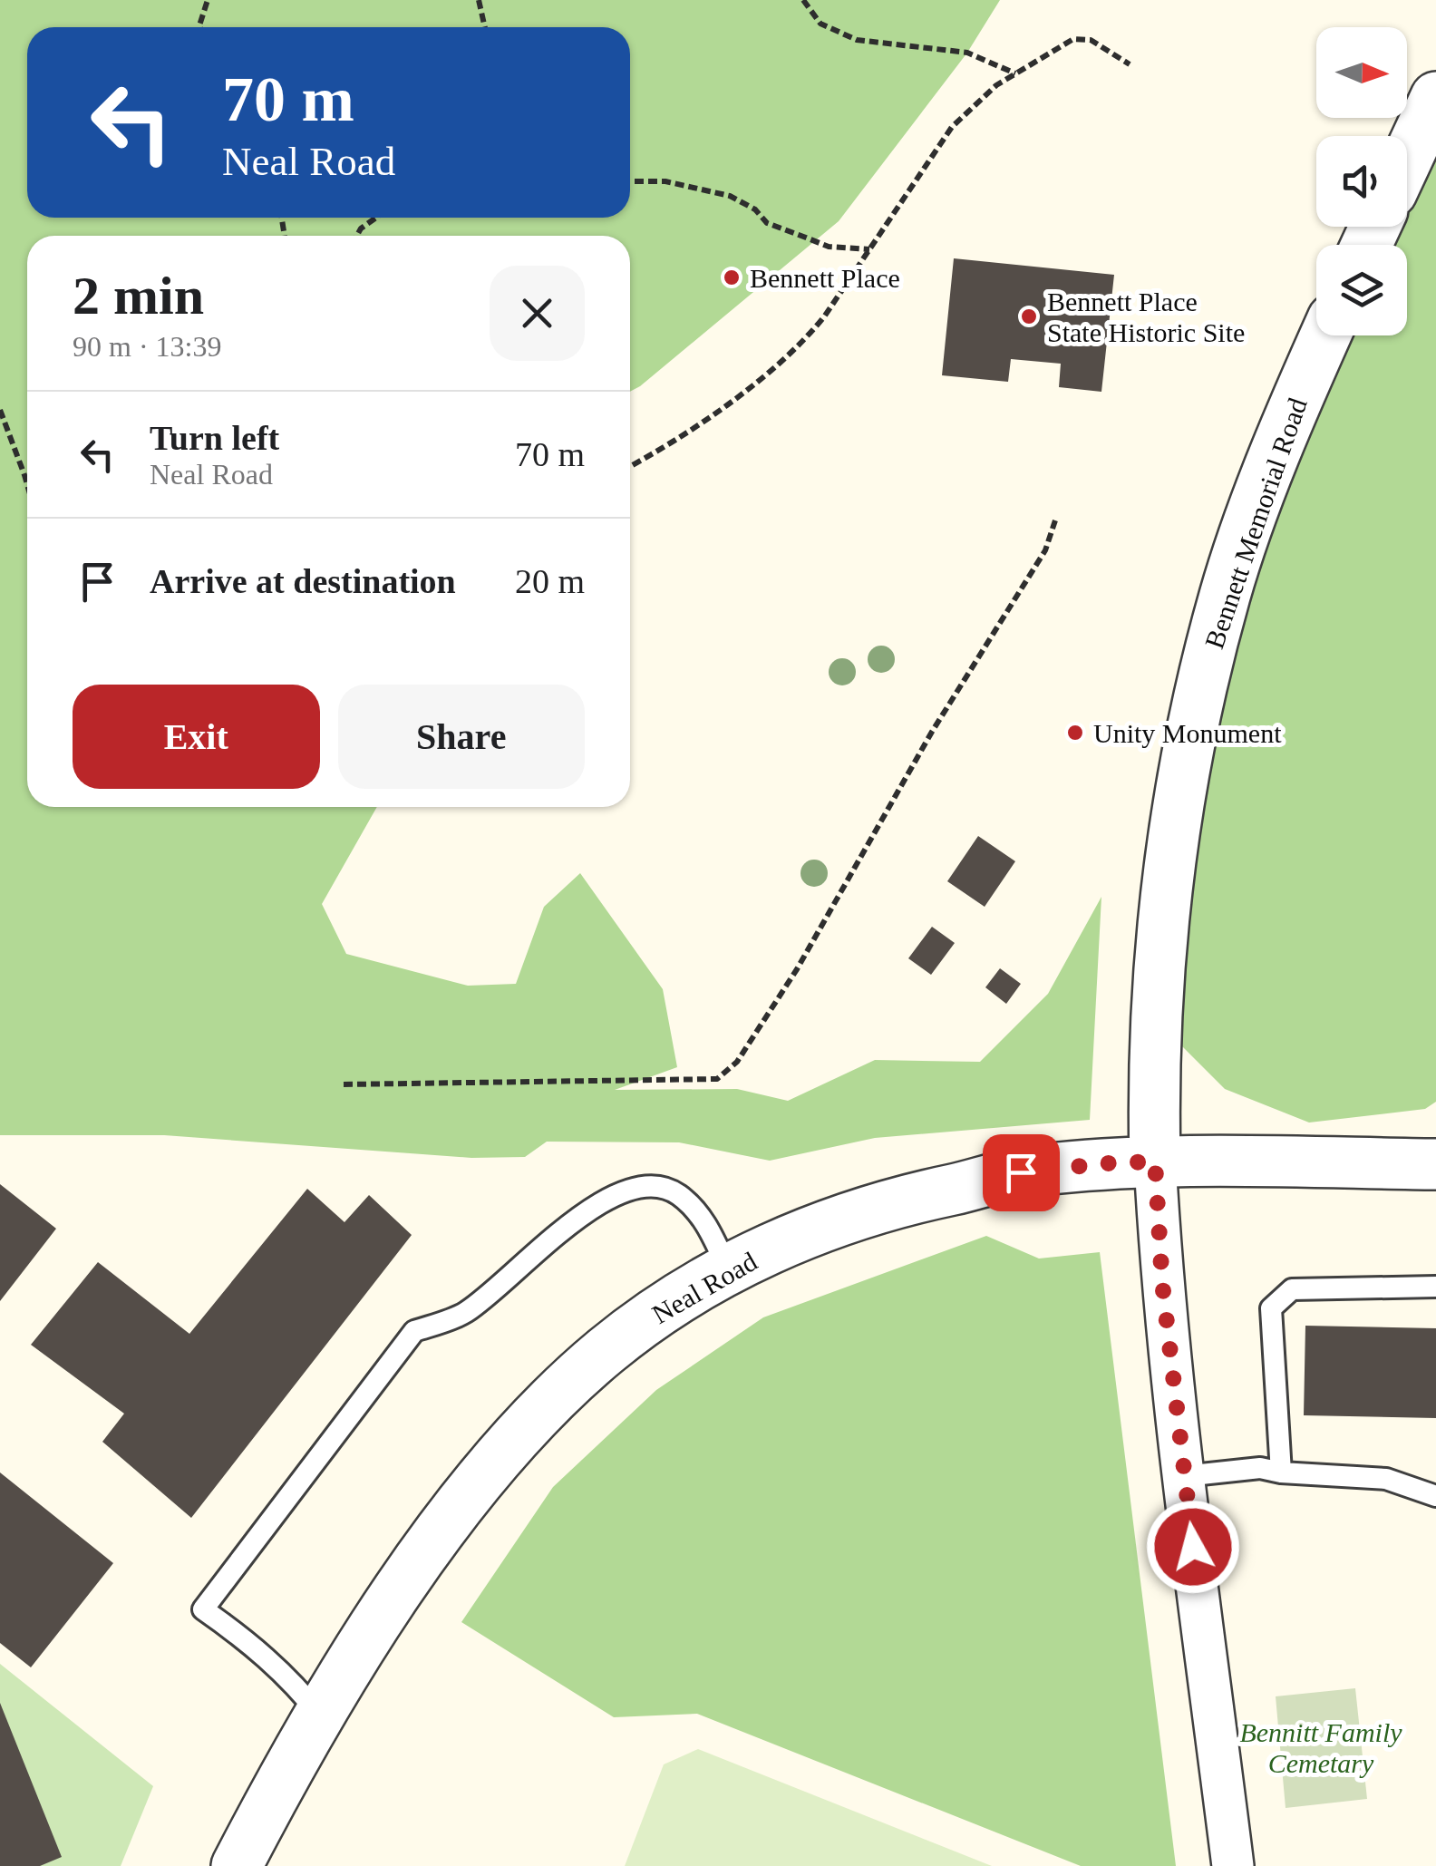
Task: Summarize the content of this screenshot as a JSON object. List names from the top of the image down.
{
  "streets": {
    "street": ["Bennett Memorial Road", "Neal Road"]
  },
  "crossings": [
    ["Bennett Memorial Road", "Neal Road"]
  ],
  "parks": ["Bennitt Family Cemetary"],
  "places": ["Bennett Place", "Bennett Place State Historic Site", "Unity Monument"],
  "north": "right",
  "page": {
    "turn": ["70 m", "Neal Road"],
    "heading": ["2 min", "90 m · 13:39"],
    "list": [
      {
        "name": "Turn left",
        "note": "Neal Road",
        "value": "70 m"
      },
      {
        "name": "Arrive at destination",
        "value": "20 m"
      }
    ],
    "buttons": ["Exit", "Share"]
  }
}
